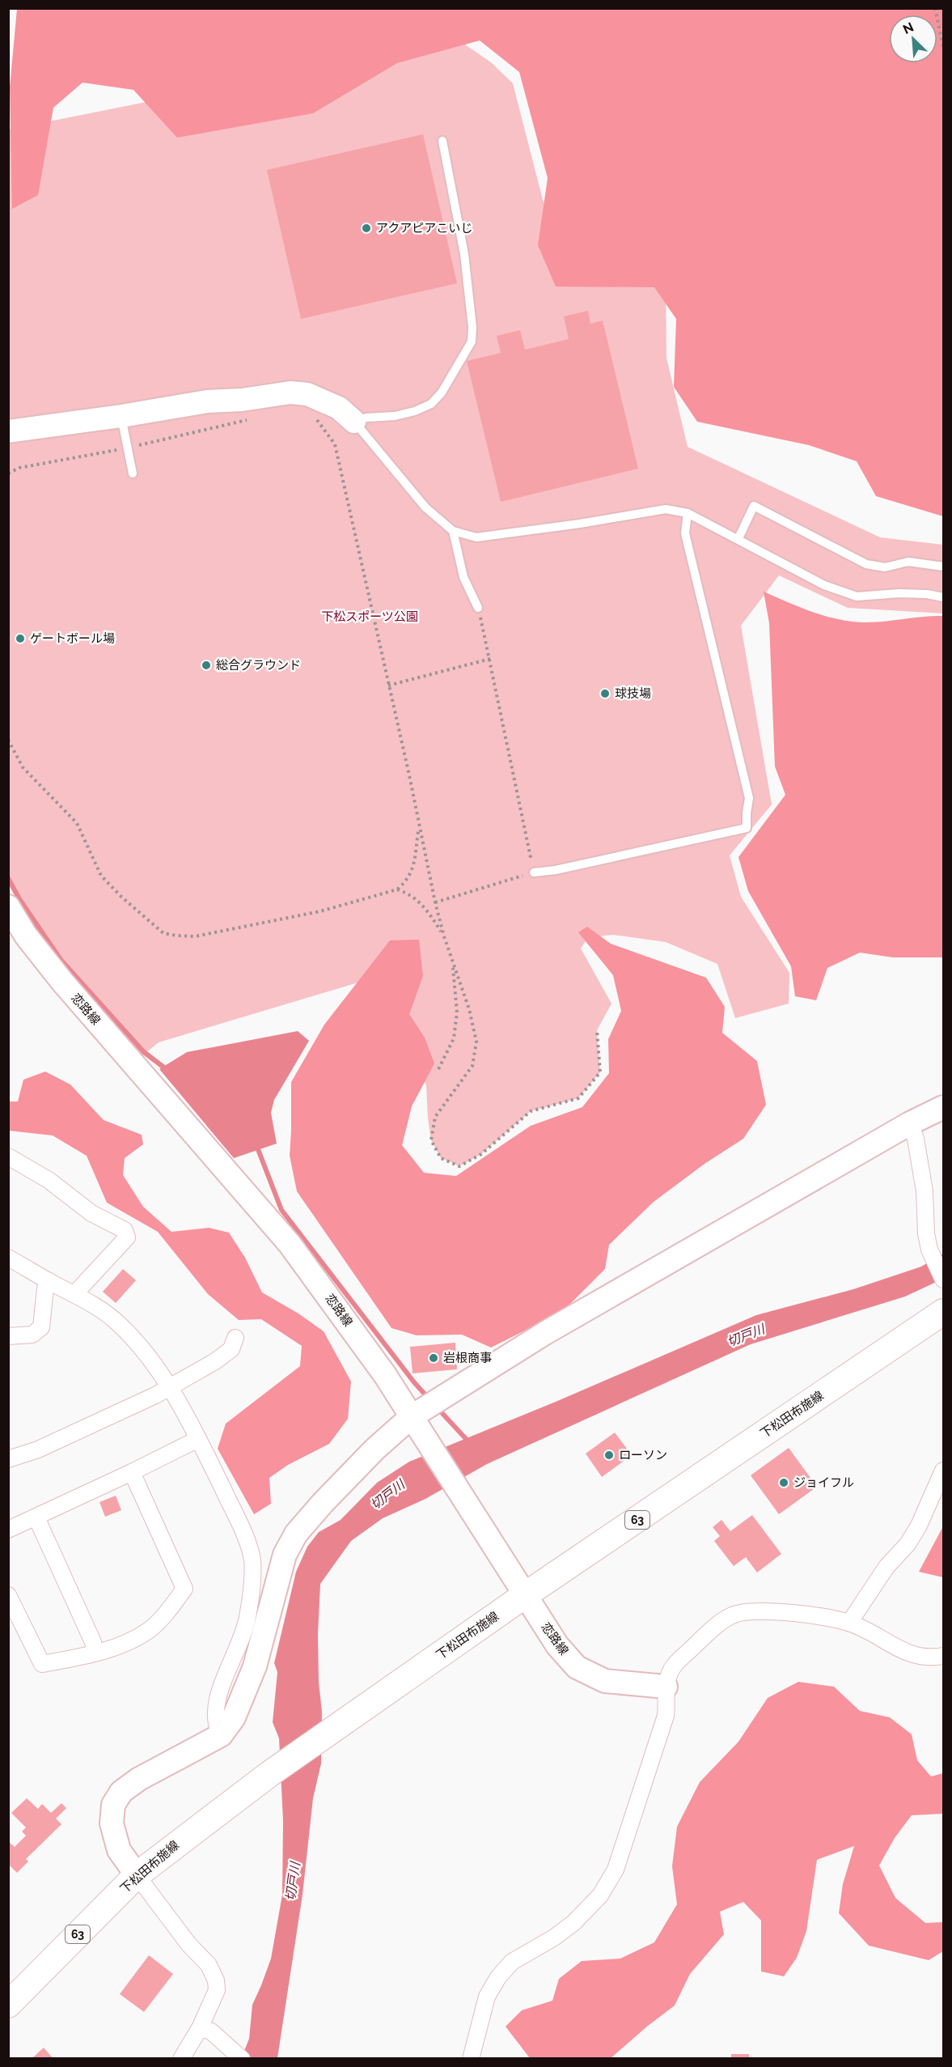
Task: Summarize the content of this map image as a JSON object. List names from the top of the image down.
{
  "streets": {
    "main road": ["下松田布施線", "63"],
    "street": ["恋路線"]
  },
  "crossings": [
    ["恋路線", "下松田布施線"]
  ],
  "water": ["切戸川"],
  "parks": ["下松スポーツ公園"],
  "places": [
    "アクアピアこいじ",
    "ゲートボール場",
    "総合グラウンド",
    "球技場",
    "岩根商事",
    "ローソン",
    "ジョイフル"
  ],
  "north": "top left"
}
